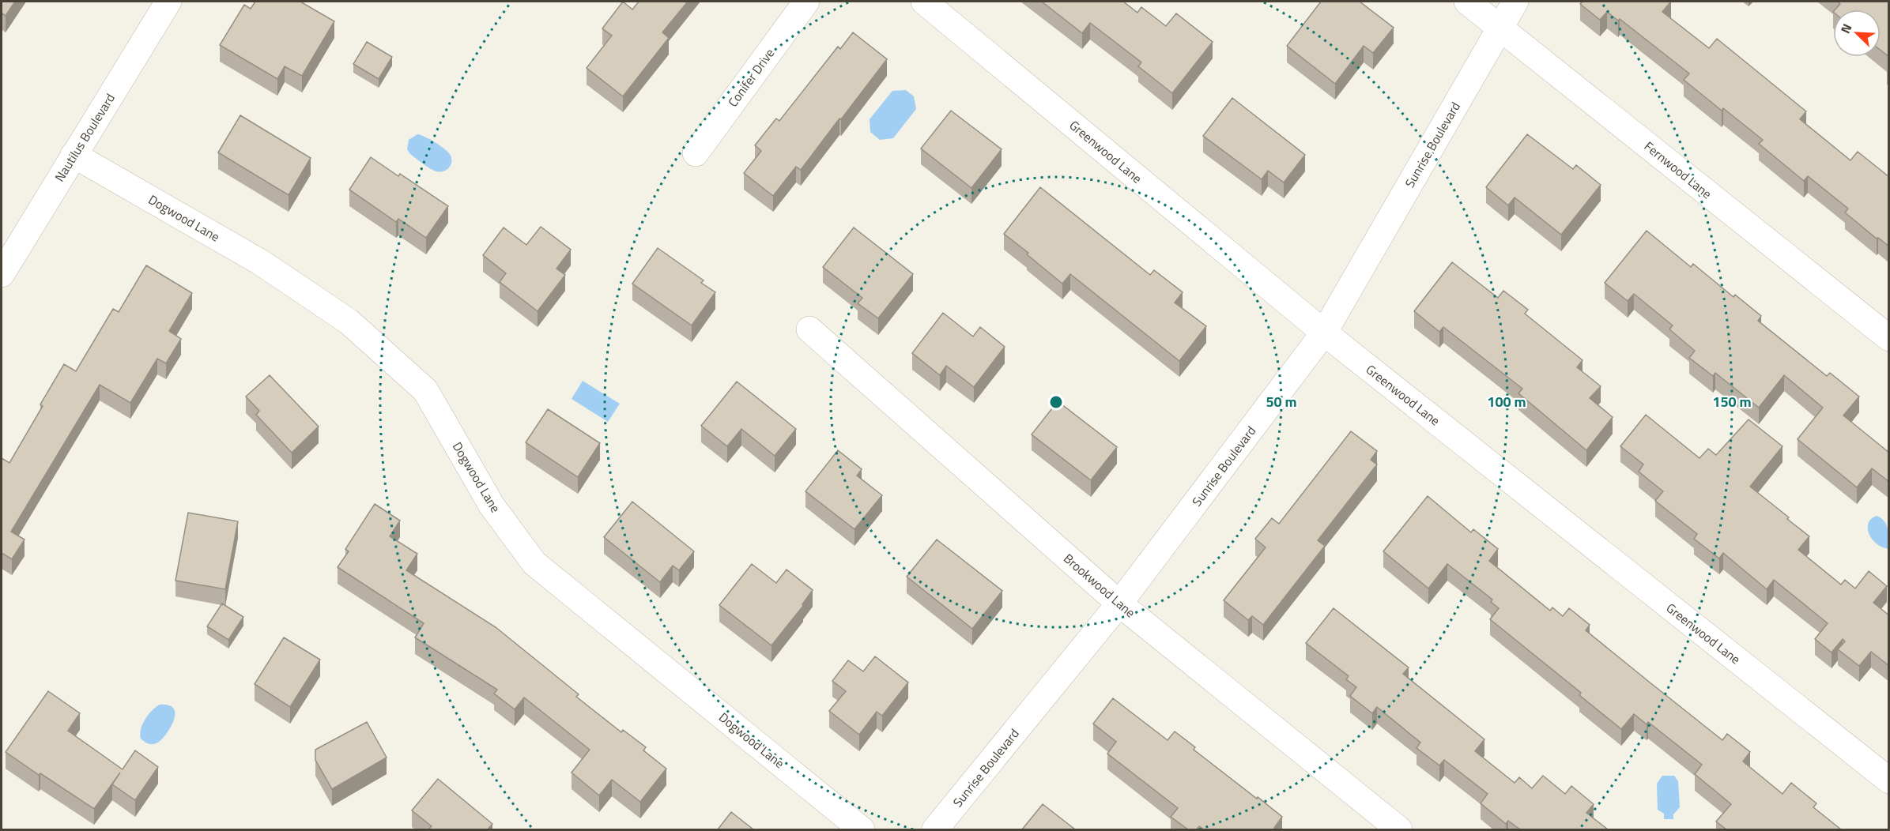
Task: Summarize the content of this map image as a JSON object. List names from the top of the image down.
{
  "streets": {
    "street": [
      "Conifer Drive",
      "Nautilus Boulevard",
      "Sunrise Boulevard",
      "Greenwood Lane",
      "Fernwood Lane",
      "Dogwood Lane",
      "Brookwood Lane"
    ]
  },
  "crossings": [
    ["Nautilus Boulevard", "Dogwood Lane"],
    ["Sunrise Boulevard", "Greenwood Lane"],
    ["Sunrise Boulevard", "Fernwood Lane"],
    ["Sunrise Boulevard", "Brookwood Lane"]
  ],
  "north": "top left",
  "rings": ["50 m", "100 m", "150 m"]
}
